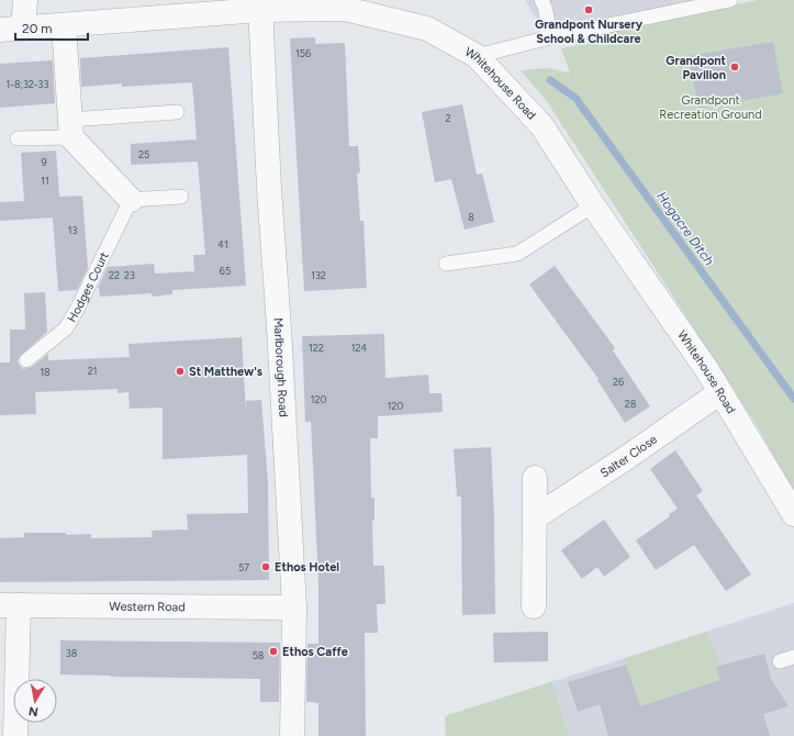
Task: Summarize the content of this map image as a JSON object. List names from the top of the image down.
{
  "streets": {
    "street": [
      "Whitehouse Road",
      "Marlborough Road",
      "Salter Close",
      "Western Road"
    ],
    "lane": ["Hodges Court"]
  },
  "crossings": [
    ["Whitehouse Road", "Marlborough Road"],
    ["Whitehouse Road", "Salter Close"],
    ["Marlborough Road", "Western Road"]
  ],
  "water": ["Hogacre Ditch"],
  "parks": ["Grandpont Recreation Ground"],
  "places": [
    "Grandpont Nursery School & Childcare",
    "Grandpont Pavilion",
    "St Matthew's",
    "Ethos Hotel",
    "Ethos Caffe"
  ],
  "house_numbers": [
    "156",
    "1-8;32-33",
    "2",
    "25",
    "9",
    "11",
    "8",
    "13",
    "41",
    "65",
    "22",
    "23",
    "132",
    "122",
    "124",
    "21",
    "18",
    "26",
    "120",
    "28",
    "120",
    "57",
    "38",
    "58"
  ],
  "scale_bar": "20 m",
  "north": "bottom"
}
